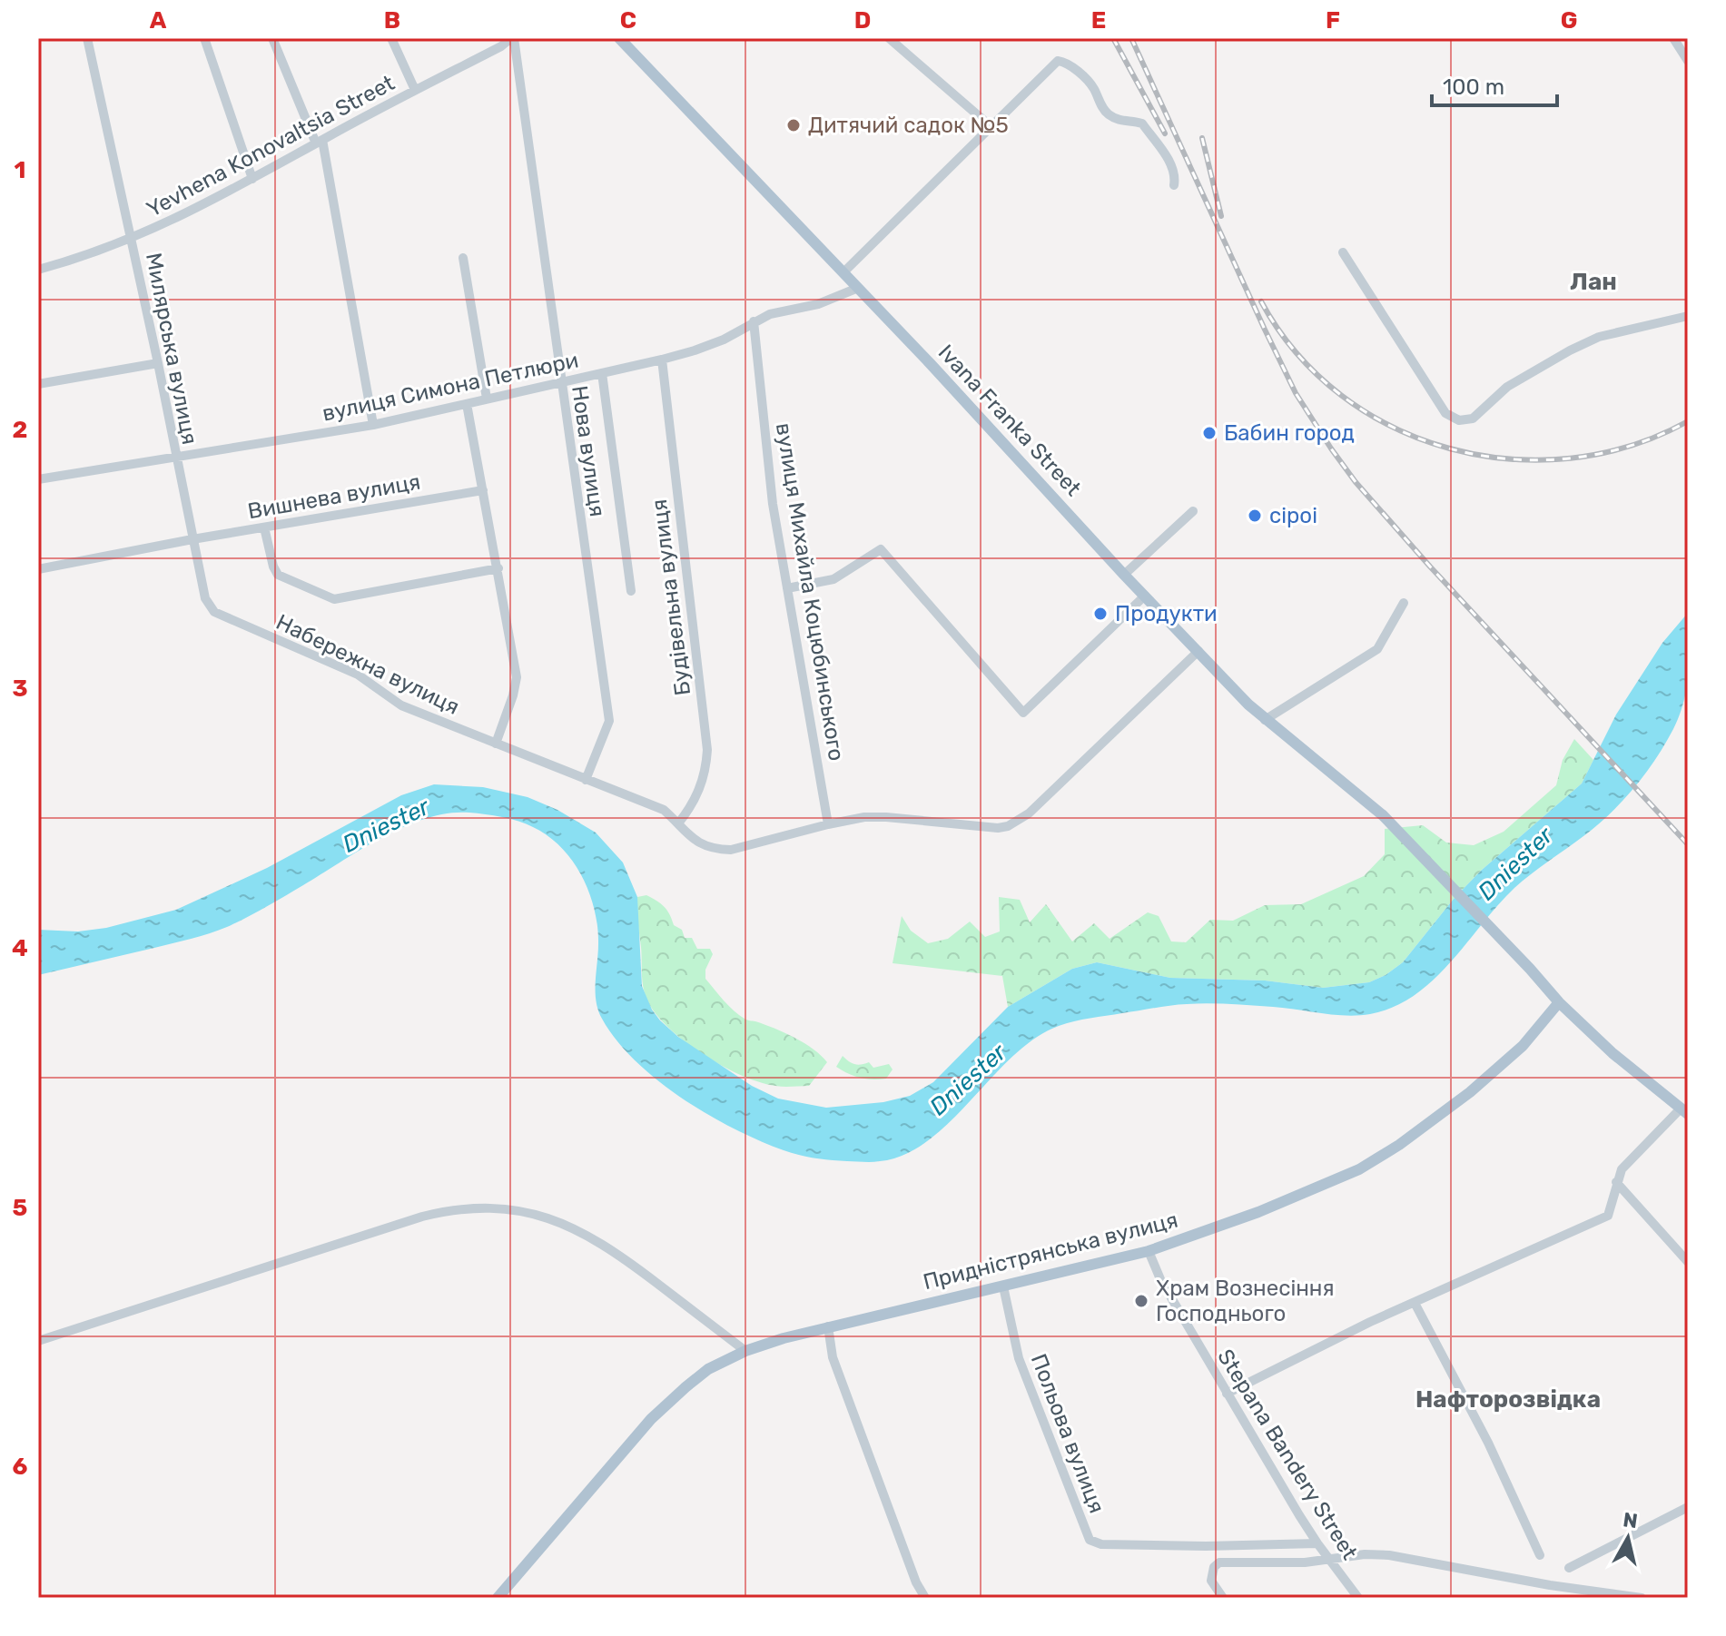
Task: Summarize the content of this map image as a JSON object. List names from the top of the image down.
{
  "streets": {
    "main road": ["Ivana Franka Street", "Придністрянська вулиця"],
    "street": [
      "Yevhena Konovaltsia Street",
      "Милярська вулиця",
      "вулиця Симона Петлюри",
      "Нова вулиця",
      "Вишнева вулиця",
      "вулиця Михайла Коцюбинського",
      "Будівельна вулиця",
      "Набережна вулиця",
      "Польова вулиця",
      "Stepana Bandery Street"
    ]
  },
  "crossings": [
    ["Yevhena Konovaltsia Street", "Милярська вулиця"],
    ["Yevhena Konovaltsia Street", "Нова вулиця"],
    ["Милярська вулиця", "вулиця Симона Петлюри"],
    ["Милярська вулиця", "Вишнева вулиця"],
    ["Милярська вулиця", "Набережна вулиця"],
    ["вулиця Симона Петлюри", "Ivana Franka Street"],
    ["вулиця Симона Петлюри", "Нова вулиця"],
    ["вулиця Симона Петлюри", "вулиця Михайла Коцюбинського"],
    ["вулиця Симона Петлюри", "Будівельна вулиця"],
    ["Ivana Franka Street", "Придністрянська вулиця"],
    ["Нова вулиця", "Набережна вулиця"],
    ["Вишнева вулиця", "Набережна вулиця"],
    ["вулиця Михайла Коцюбинського", "Набережна вулиця"],
    ["Будівельна вулиця", "Набережна вулиця"],
    ["Придністрянська вулиця", "Польова вулиця"],
    ["Придністрянська вулиця", "Stepana Bandery Street"],
    ["Польова вулиця", "Stepana Bandery Street"]
  ],
  "districts": ["Лан", "Нафторозвідка"],
  "water": ["Dniester"],
  "places": [
    "Дитячий садок №5",
    "Бабин город",
    "сіроі",
    "Продукти",
    "Храм Вознесіння Господнього"
  ],
  "scale_bar": "100 m",
  "north": "top",
  "grid": {
    "columns": [
      "A",
      "B",
      "C",
      "D",
      "E",
      "F",
      "G"
    ],
    "rows": [
      "1",
      "2",
      "3",
      "4",
      "5",
      "6"
    ]
  }
}
